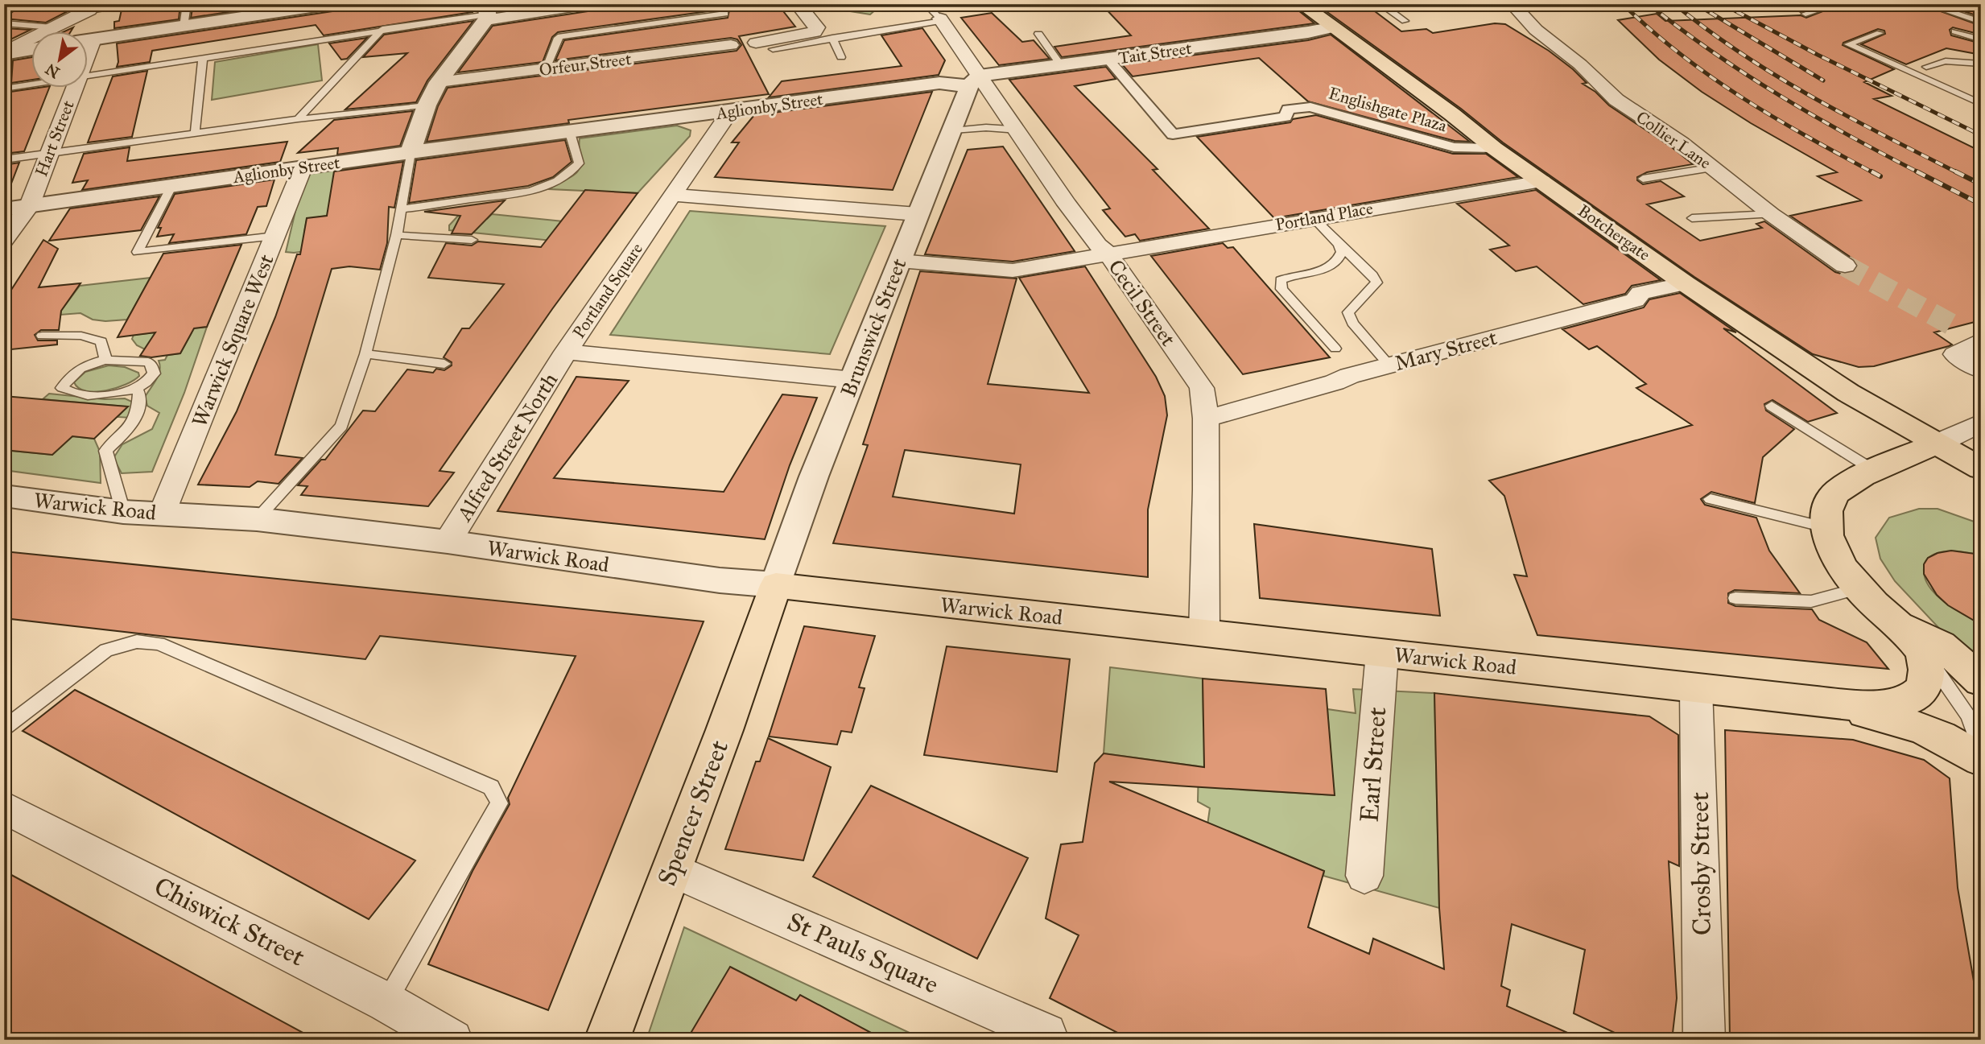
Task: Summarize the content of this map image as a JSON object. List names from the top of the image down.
{
  "streets": {
    "main road": ["Botchergate", "Warwick Road", "Spencer Street"],
    "street": [
      "Tait Street",
      "Orfeur Street",
      "Aglionby Street",
      "Englishgate Plaza",
      "Hart Street",
      "Collier Lane",
      "Portland Place",
      "Portland Square",
      "Cecil Street",
      "Brunswick Street",
      "Warwick Square West",
      "Mary Street",
      "Alfred Street North",
      "Earl Street",
      "Crosby Street",
      "Chiswick Street",
      "St Pauls Square"
    ]
  },
  "crossings": [
    ["Tait Street", "Aglionby Street"],
    ["Tait Street", "Englishgate Plaza"],
    ["Tait Street", "Botchergate"],
    ["Tait Street", "Cecil Street"],
    ["Tait Street", "Brunswick Street"],
    ["Aglionby Street", "Hart Street"],
    ["Aglionby Street", "Portland Square"],
    ["Aglionby Street", "Cecil Street"],
    ["Aglionby Street", "Brunswick Street"],
    ["Aglionby Street", "Warwick Square West"],
    ["Englishgate Plaza", "Botchergate"],
    ["Portland Place", "Botchergate"],
    ["Portland Place", "Cecil Street"],
    ["Portland Place", "Brunswick Street"],
    ["Botchergate", "Mary Street"],
    ["Portland Square", "Brunswick Street"],
    ["Portland Square", "Alfred Street North"],
    ["Cecil Street", "Brunswick Street"],
    ["Cecil Street", "Mary Street"],
    ["Cecil Street", "Warwick Road"],
    ["Brunswick Street", "Warwick Road"],
    ["Brunswick Street", "Spencer Street"],
    ["Warwick Square West", "Warwick Road"],
    ["Alfred Street North", "Warwick Road"],
    ["Warwick Road", "Earl Street"],
    ["Warwick Road", "Spencer Street"],
    ["Warwick Road", "Crosby Street"],
    ["Spencer Street", "St Pauls Square"]
  ],
  "north": "bottom left"
}
